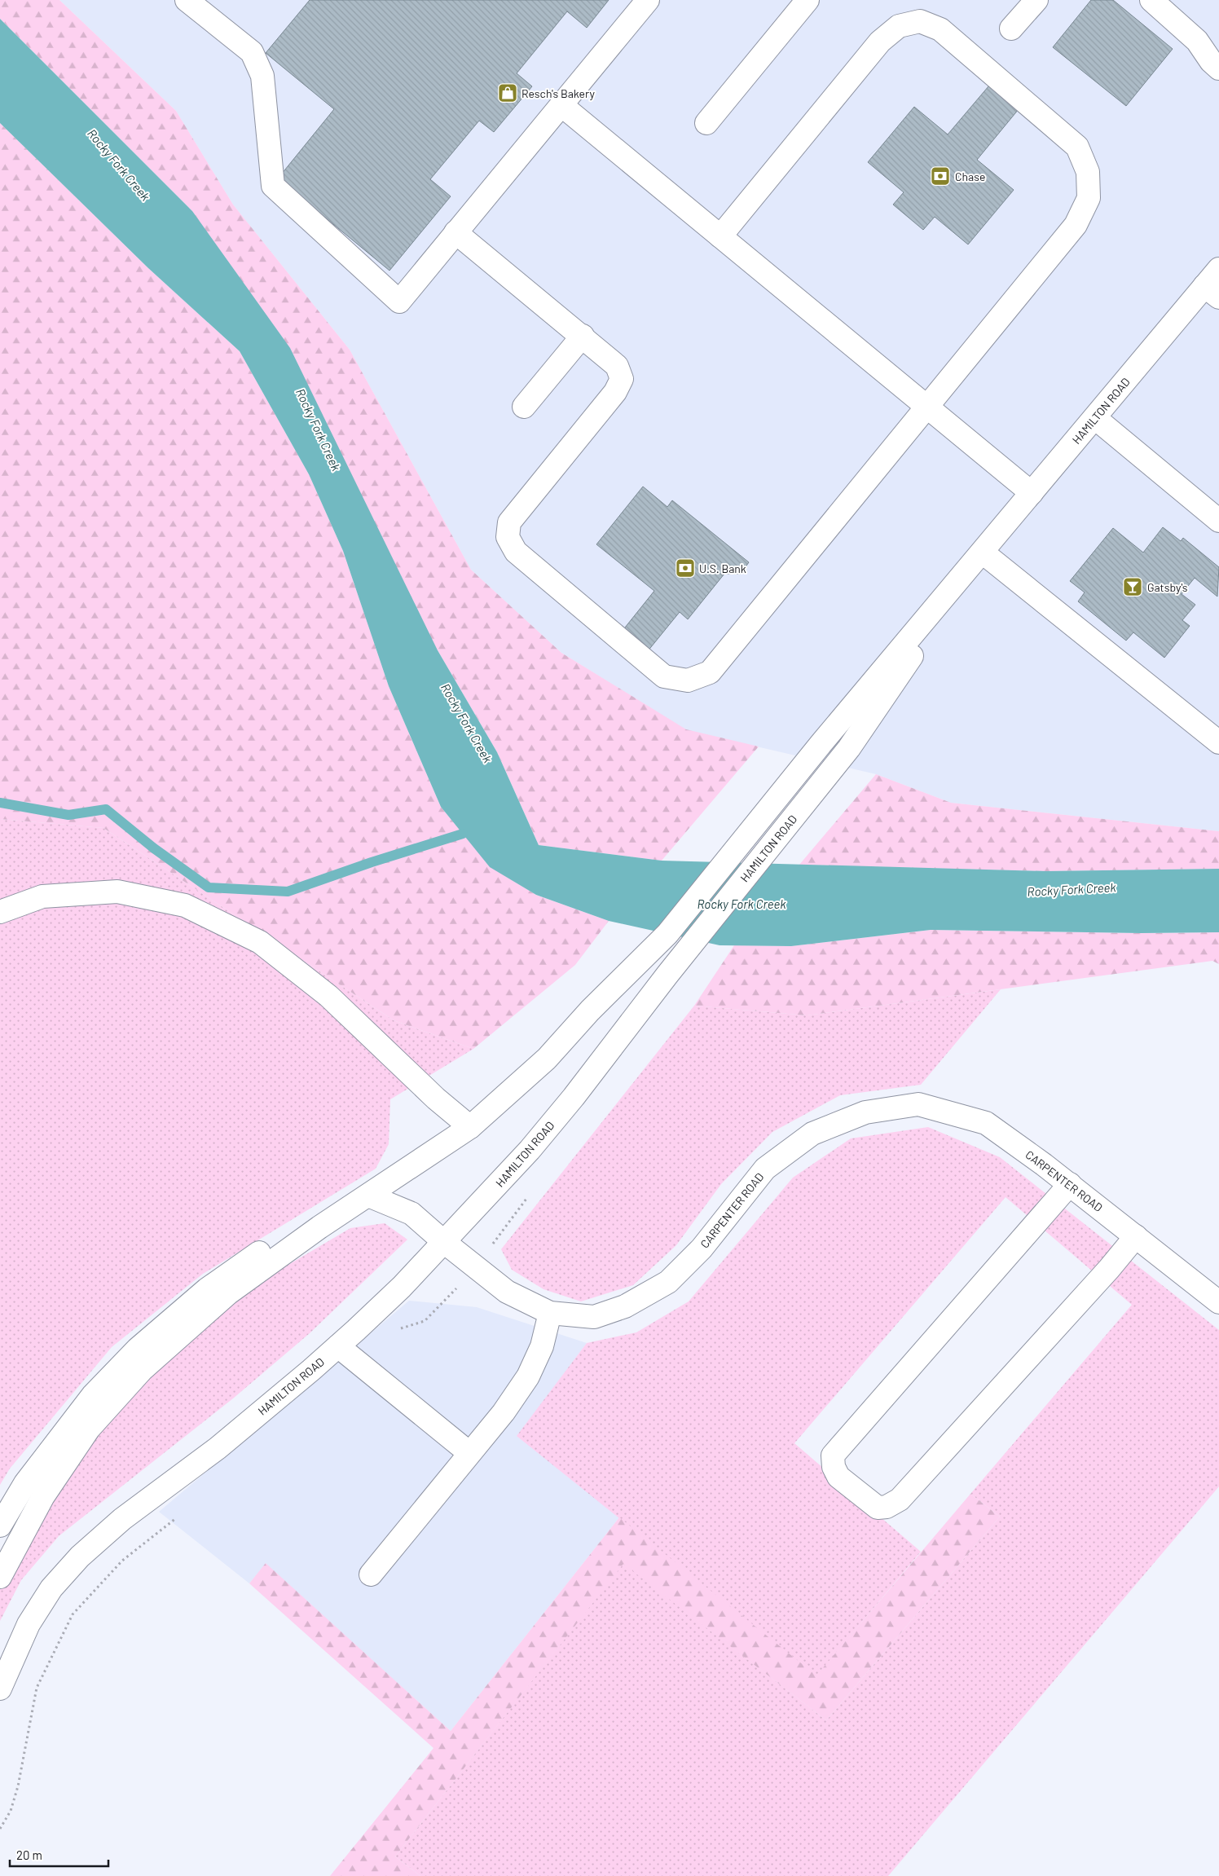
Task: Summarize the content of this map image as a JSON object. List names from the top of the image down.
{
  "streets": {
    "main road": ["HAMILTON ROAD", "CARPENTER ROAD"]
  },
  "crossings": [
    ["HAMILTON ROAD", "CARPENTER ROAD"]
  ],
  "water": ["Rocky Fork Creek"],
  "places": {
    "shop": ["Resch's Bakery"],
    "bank": ["Chase", "U.S. Bank"],
    "bar": ["Gatsby's"]
  },
  "scale_bar": "20 m"
}
